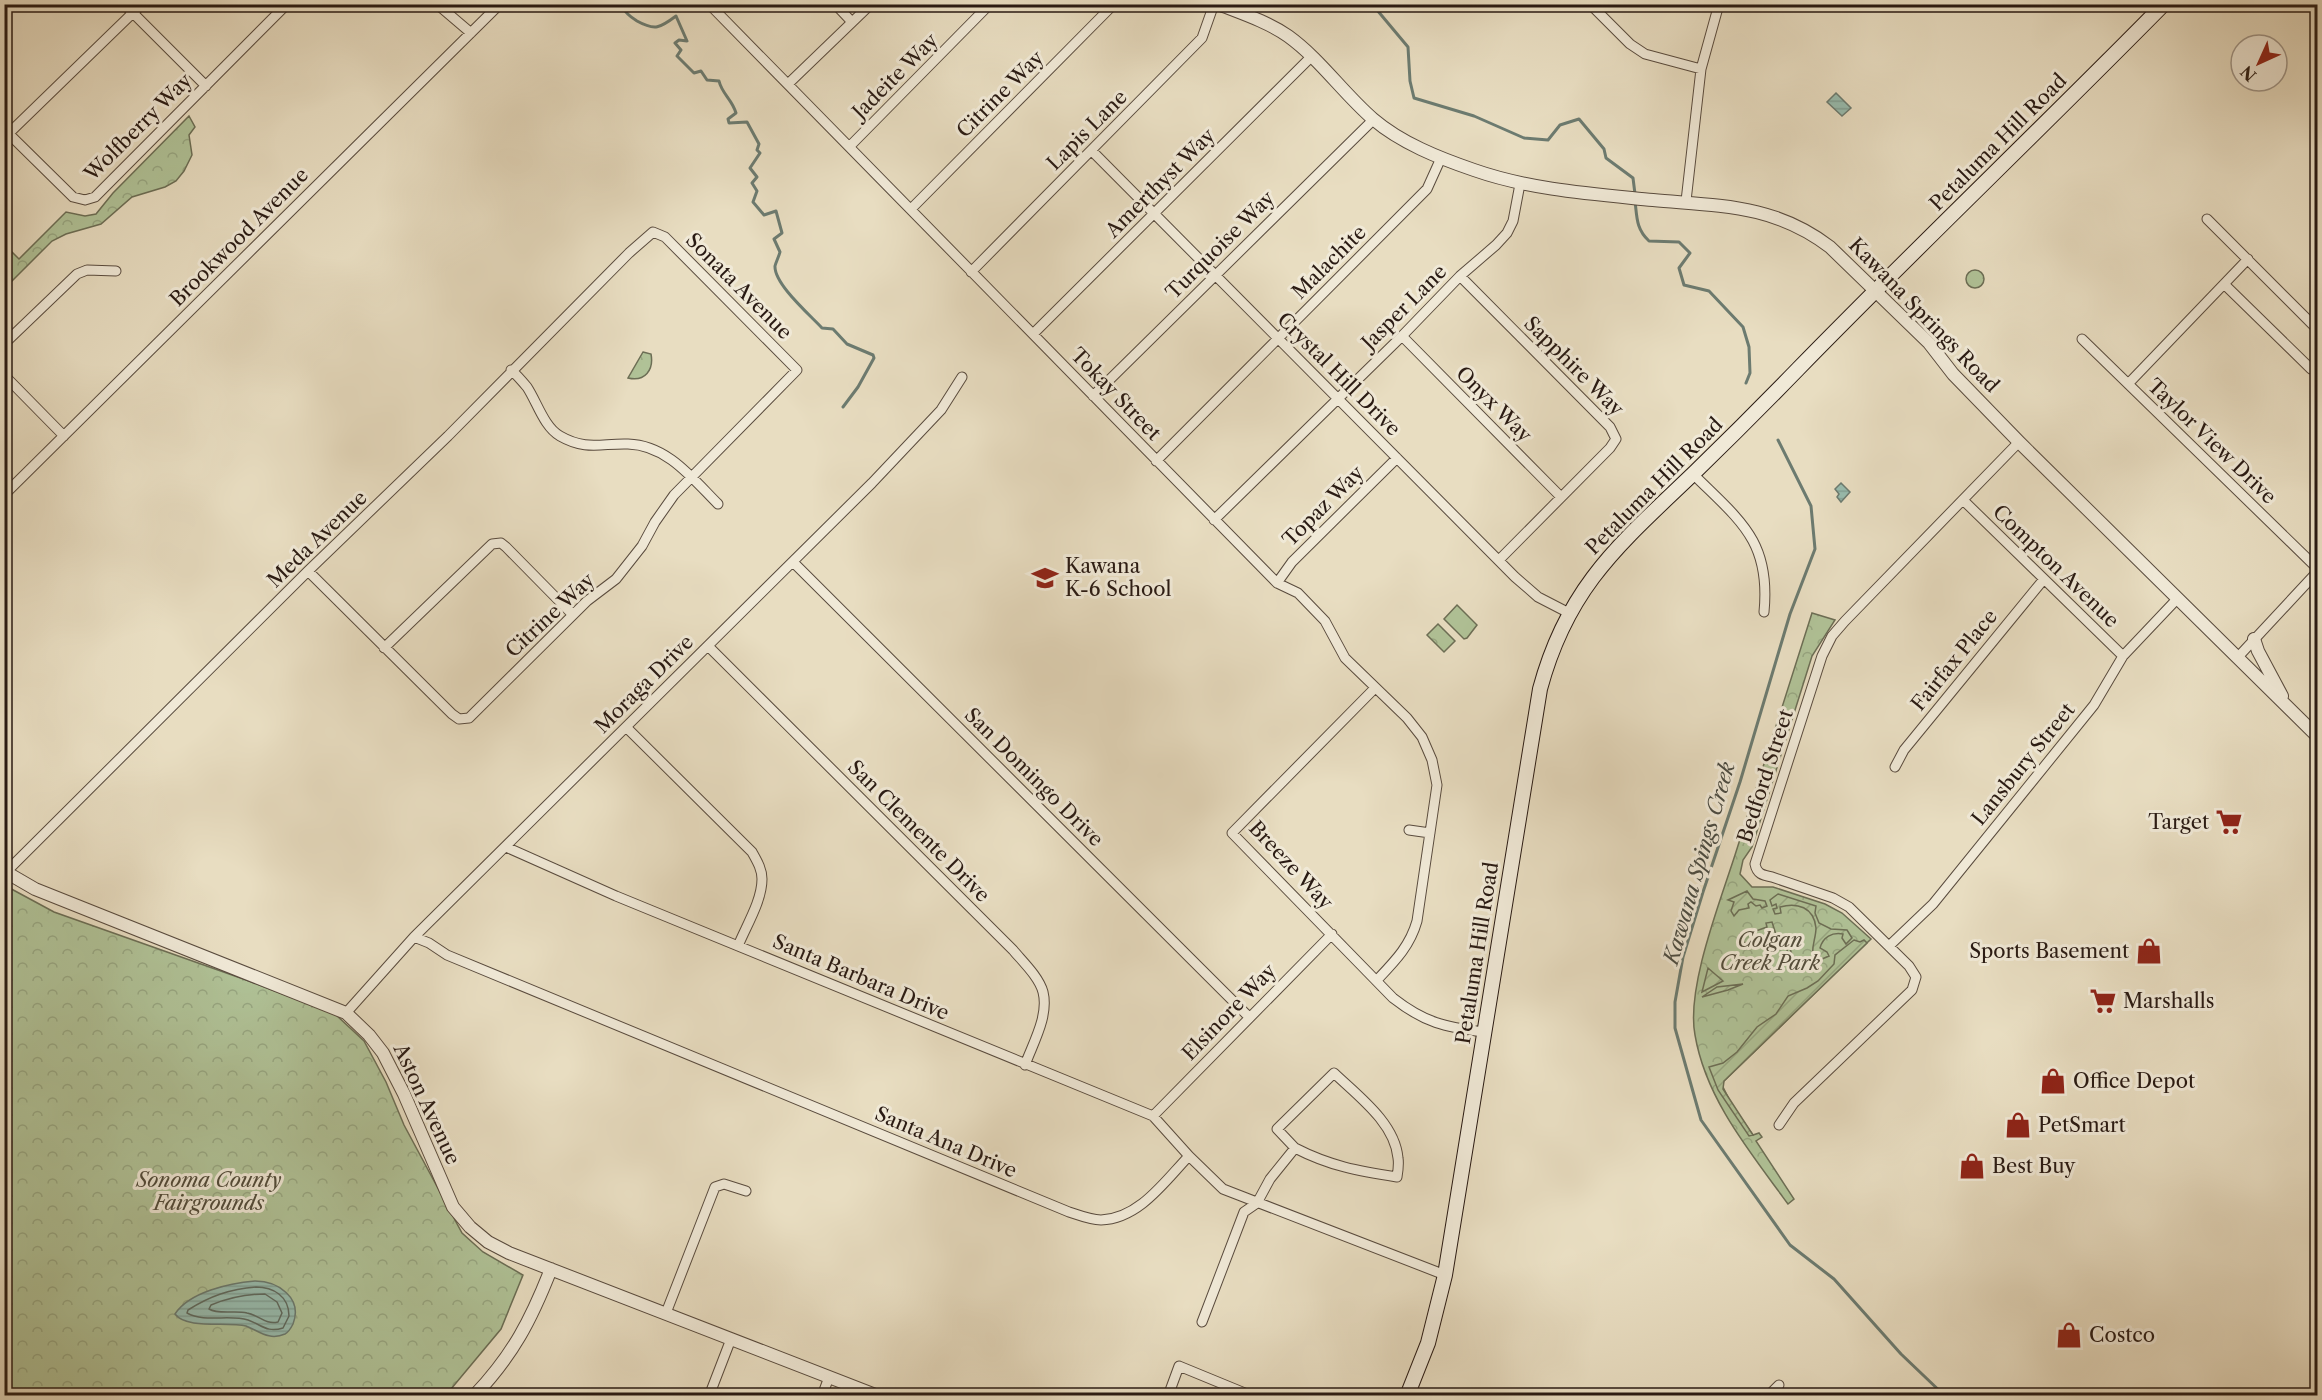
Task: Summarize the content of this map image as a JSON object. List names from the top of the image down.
{
  "streets": {
    "main road": ["Petaluma Hill Road"],
    "street": [
      "Jadeite Way",
      "Citrine Way",
      "Wolfberry Way",
      "Lapis Lane",
      "Amerthyst Way",
      "Brookwood Avenue",
      "Turquoise Way",
      "Malachite",
      "Sonata Avenue",
      "Jasper Lane",
      "Kawana Springs Road",
      "Sapphire Way",
      "Crystal Hill Drive",
      "Tokay Street",
      "Onyx Way",
      "Taylor View Drive",
      "Topaz Way",
      "Meda Avenue",
      "Compton Avenue",
      "Fairfax Place",
      "Moraga Drive",
      "Lansbury Street",
      "Bedford Street",
      "San Domingo Drive",
      "San Clemente Drive",
      "Breeze Way",
      "Santa Barbara Drive",
      "Elsinore Way",
      "Aston Avenue",
      "Santa Ana Drive"
    ]
  },
  "crossings": [
    ["Jadeite Way", "Tokay Street"],
    ["Citrine Way", "Sonata Avenue"],
    ["Citrine Way", "Tokay Street"],
    ["Citrine Way", "Meda Avenue"],
    ["Lapis Lane", "Kawana Springs Road"],
    ["Lapis Lane", "Crystal Hill Drive"],
    ["Lapis Lane", "Tokay Street"],
    ["Petaluma Hill Road", "Kawana Springs Road"],
    ["Petaluma Hill Road", "Crystal Hill Drive"],
    ["Petaluma Hill Road", "Breeze Way"],
    ["Amerthyst Way", "Kawana Springs Road"],
    ["Amerthyst Way", "Crystal Hill Drive"],
    ["Amerthyst Way", "Tokay Street"],
    ["Turquoise Way", "Kawana Springs Road"],
    ["Turquoise Way", "Crystal Hill Drive"],
    ["Turquoise Way", "Tokay Street"],
    ["Malachite", "Kawana Springs Road"],
    ["Malachite", "Crystal Hill Drive"],
    ["Malachite", "Tokay Street"],
    ["Sonata Avenue", "Meda Avenue"],
    ["Jasper Lane", "Kawana Springs Road"],
    ["Jasper Lane", "Sapphire Way"],
    ["Jasper Lane", "Crystal Hill Drive"],
    ["Jasper Lane", "Tokay Street"],
    ["Jasper Lane", "Onyx Way"],
    ["Kawana Springs Road", "Lansbury Street"],
    ["Kawana Springs Road", "Bedford Street"],
    ["Sapphire Way", "Crystal Hill Drive"],
    ["Sapphire Way", "Onyx Way"],
    ["Crystal Hill Drive", "Topaz Way"],
    ["Tokay Street", "Topaz Way"],
    ["Tokay Street", "Breeze Way"],
    ["Meda Avenue", "Aston Avenue"],
    ["Compton Avenue", "Fairfax Place"],
    ["Compton Avenue", "Lansbury Street"],
    ["Compton Avenue", "Bedford Street"],
    ["Moraga Drive", "San Domingo Drive"],
    ["Moraga Drive", "San Clemente Drive"],
    ["Moraga Drive", "Santa Barbara Drive"],
    ["Moraga Drive", "Aston Avenue"],
    ["Moraga Drive", "Santa Ana Drive"],
    ["Lansbury Street", "Bedford Street"],
    ["San Domingo Drive", "Elsinore Way"],
    ["San Clemente Drive", "Santa Barbara Drive"],
    ["Breeze Way", "Elsinore Way"],
    ["Santa Barbara Drive", "Elsinore Way"],
    ["Santa Barbara Drive", "Santa Ana Drive"]
  ],
  "water": ["Kawana Spings Creek"],
  "parks": ["Colgan Creek Park", "Sonoma County Fairgrounds"],
  "places": {
    "school or university": ["Kawana K-6 School"],
    "supermarket": ["Target", "Marshalls"],
    "shop": [
      "Sports Basement",
      "Office Depot",
      "PetSmart",
      "Best Buy",
      "Costco"
    ]
  },
  "north": "bottom left"
}
